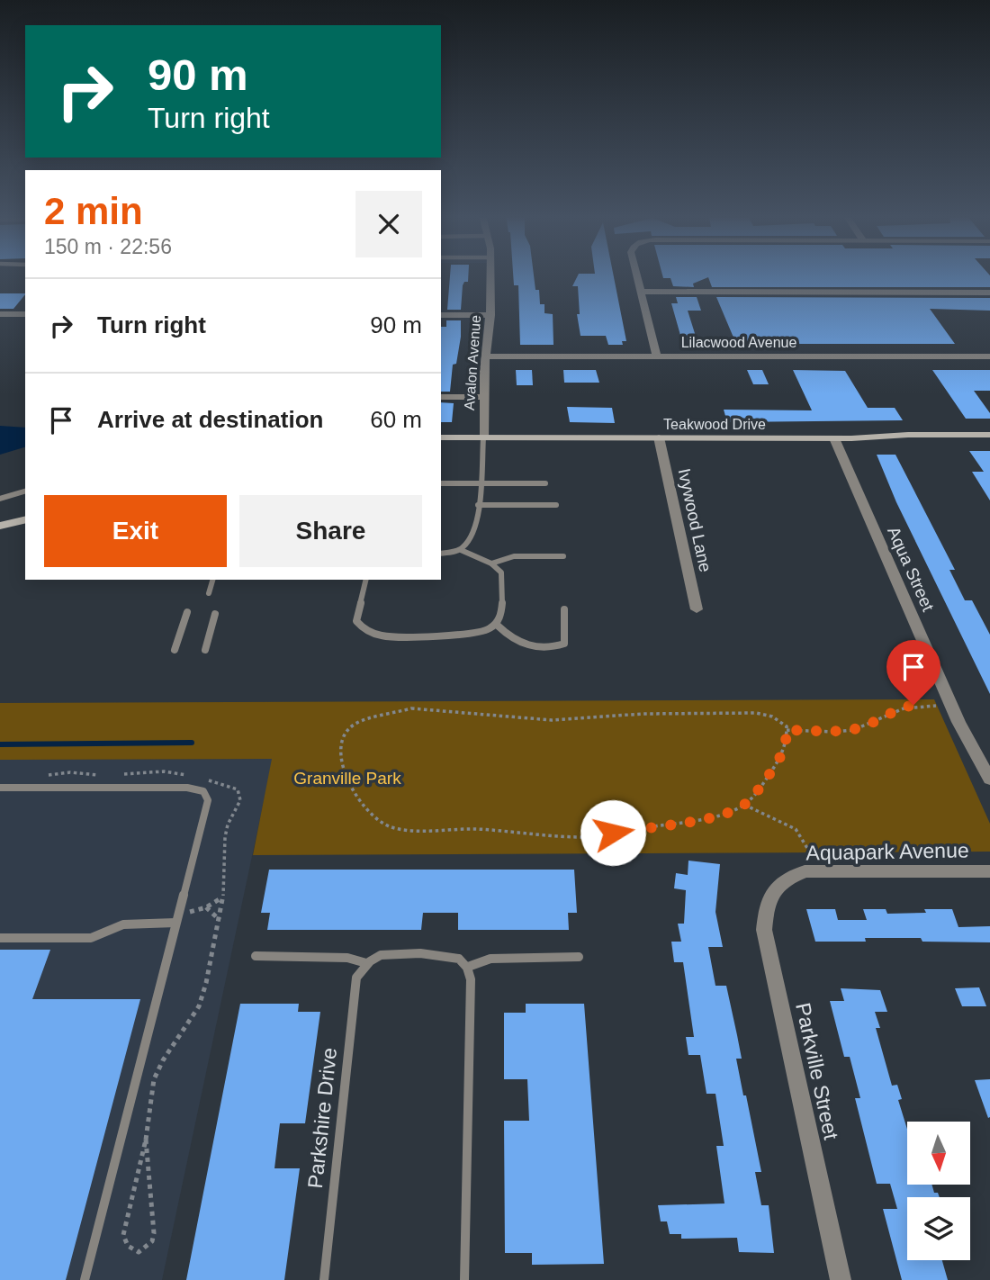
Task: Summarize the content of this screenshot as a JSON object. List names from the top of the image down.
{
  "streets": {
    "street": [
      "Lilacwood Avenue",
      "Avalon Avenue",
      "Teakwood Drive",
      "Ivywood Lane",
      "Aqua Street",
      "Aquapark Avenue",
      "Parkville Street"
    ],
    "lane": ["Parkshire Drive"]
  },
  "crossings": [
    ["Lilacwood Avenue", "Avalon Avenue"],
    ["Avalon Avenue", "Teakwood Drive"],
    ["Teakwood Drive", "Ivywood Lane"],
    ["Teakwood Drive", "Aqua Street"],
    ["Aquapark Avenue", "Parkville Street"]
  ],
  "parks": ["Granville Park"],
  "north": "bottom",
  "page": {
    "turn": ["90 m", "Turn right"],
    "heading": ["2 min", "150 m · 22:56"],
    "list": [
      {
        "name": "Turn right",
        "value": "90 m"
      },
      {
        "name": "Arrive at destination",
        "value": "60 m"
      }
    ],
    "buttons": ["Exit", "Share"]
  }
}
